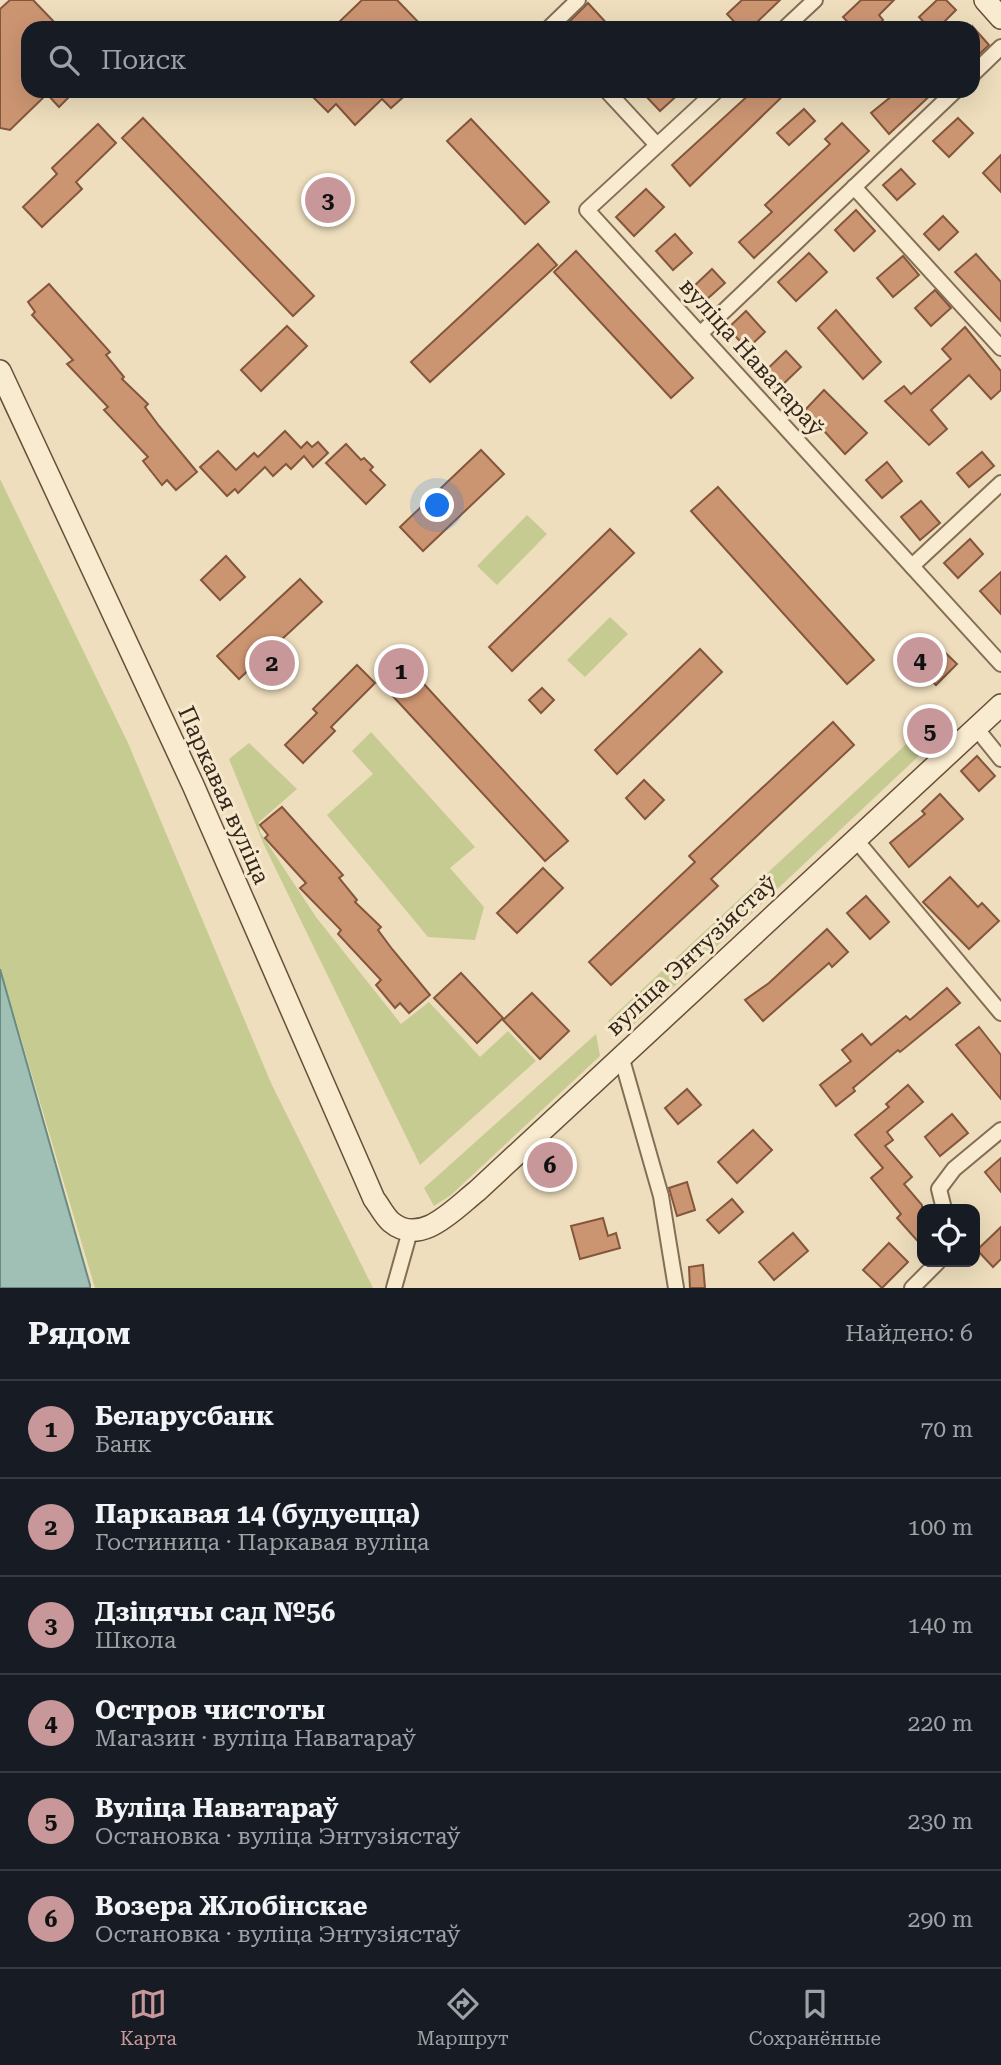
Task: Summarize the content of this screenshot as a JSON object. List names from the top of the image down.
{
  "streets": {
    "main road": ["Паркавая вуліца", "вуліца Энтузіястаў"],
    "street": ["вуліца Наватараў"]
  },
  "crossings": [
    ["Паркавая вуліца", "вуліца Энтузіястаў"]
  ],
  "page": {
    "search": "Поиск",
    "pins": [
      "3",
      "4",
      "2",
      "1",
      "5",
      "6"
    ],
    "heading": ["Рядом", "Найдено: 6"],
    "list": [
      {
        "mark": "1",
        "name": "Беларусбанк",
        "note": "Банк",
        "value": "70 m"
      },
      {
        "mark": "2",
        "name": "Паркавая 14 (будуецца)",
        "note": "Гостиница · Паркавая вуліца",
        "value": "100 m"
      },
      {
        "mark": "3",
        "name": "Дзіцячы сад №56",
        "note": "Школа",
        "value": "140 m"
      },
      {
        "mark": "4",
        "name": "Остров чистоты",
        "note": "Магазин · вуліца Наватараў",
        "value": "220 m"
      },
      {
        "mark": "5",
        "name": "Вуліца Наватараў",
        "note": "Остановка · вуліца Энтузіястаў",
        "value": "230 m"
      },
      {
        "mark": "6",
        "name": "Возера Жлобінскае",
        "note": "Остановка · вуліца Энтузіястаў",
        "value": "290 m"
      }
    ],
    "nav": ["Карта", "Маршрут", "Сохранённые"]
  }
}
